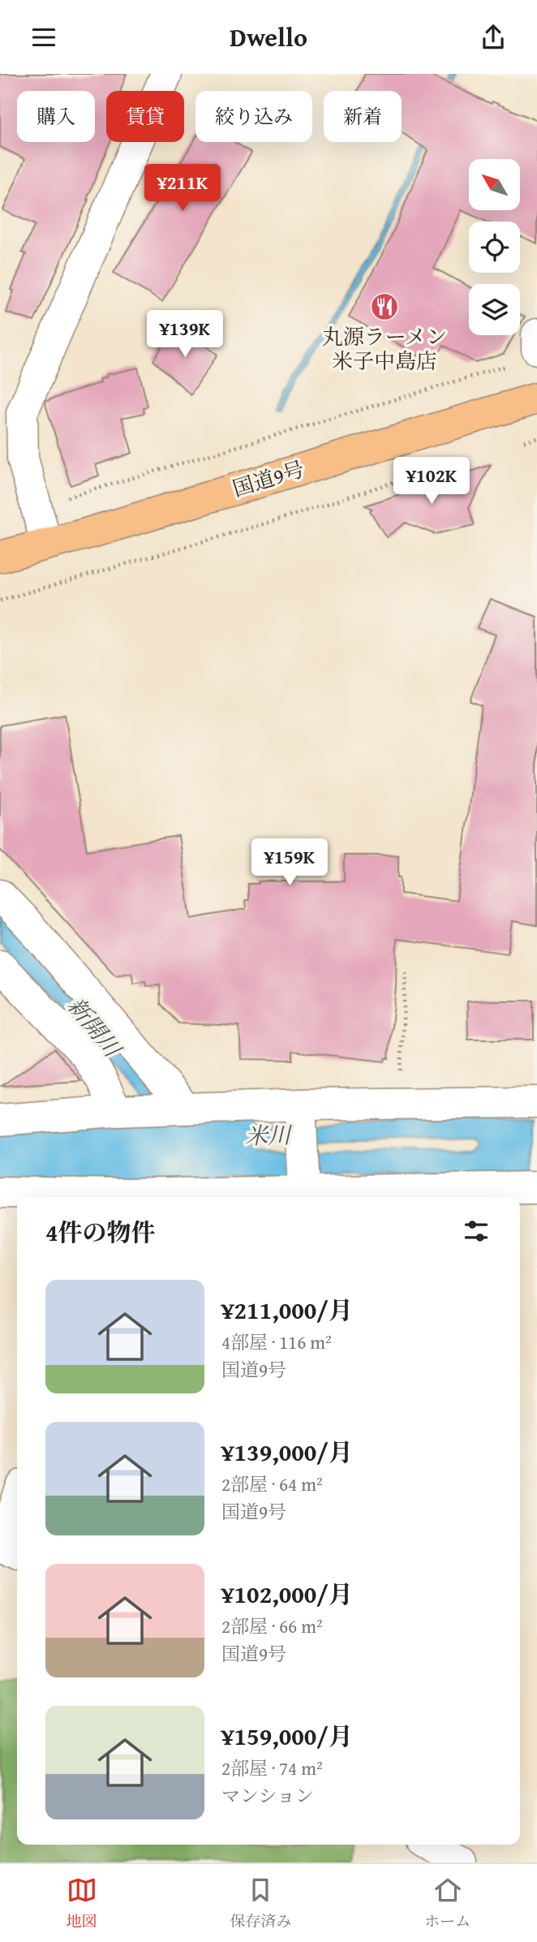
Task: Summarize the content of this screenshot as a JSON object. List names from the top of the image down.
{
  "streets": {
    "highway": ["国道9号"]
  },
  "water": ["新開川", "米川"],
  "places": {
    "restaurant": ["丸源ラーメン 米子中島店"]
  },
  "north": "top left",
  "page": {
    "header": "Dwello",
    "chip": [
      "購入",
      "賃貸",
      "絞り込み",
      "新着"
    ],
    "price": [
      "¥211K",
      "¥139K",
      "¥102K",
      "¥159K"
    ],
    "heading": "4件の物件",
    "list": [
      {
        "name": "¥211,000/月",
        "note": "4部屋 · 116 m² · 国道9号"
      },
      {
        "name": "¥139,000/月",
        "note": "2部屋 · 64 m² · 国道9号"
      },
      {
        "name": "¥102,000/月",
        "note": "2部屋 · 66 m² · 国道9号"
      },
      {
        "name": "¥159,000/月",
        "note": "2部屋 · 74 m² · マンション"
      }
    ],
    "tabs": ["地図", "保存済み", "ホーム"]
  }
}
